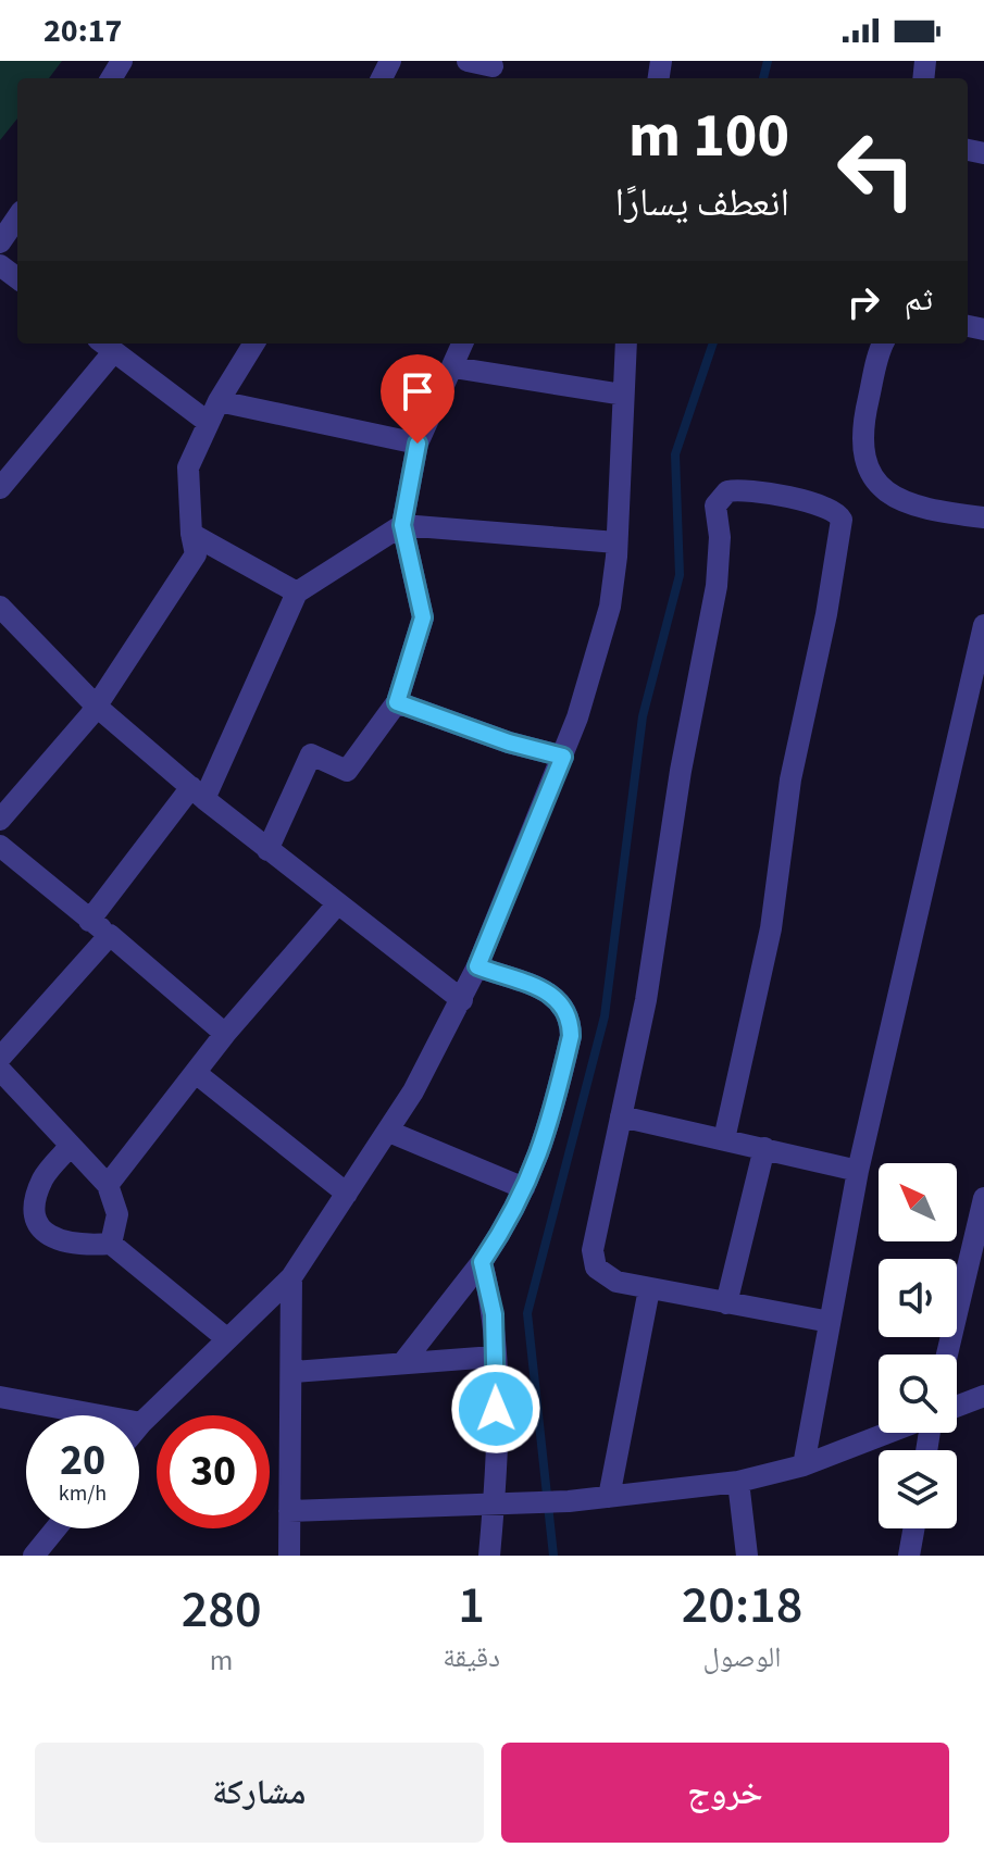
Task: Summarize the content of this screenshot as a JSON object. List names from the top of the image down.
{
  "north": "top left",
  "page": {
    "status": "20:17",
    "turn": ["100 m", "انعطف يسارًا"],
    "then": "ثم",
    "speed": "20 km/h",
    "limit": "30",
    "eta": [
      "20:18",
      "الوصول",
      "1",
      "دقيقة",
      "280",
      "m"
    ],
    "buttons": ["خروج", "مشاركة"]
  }
}
